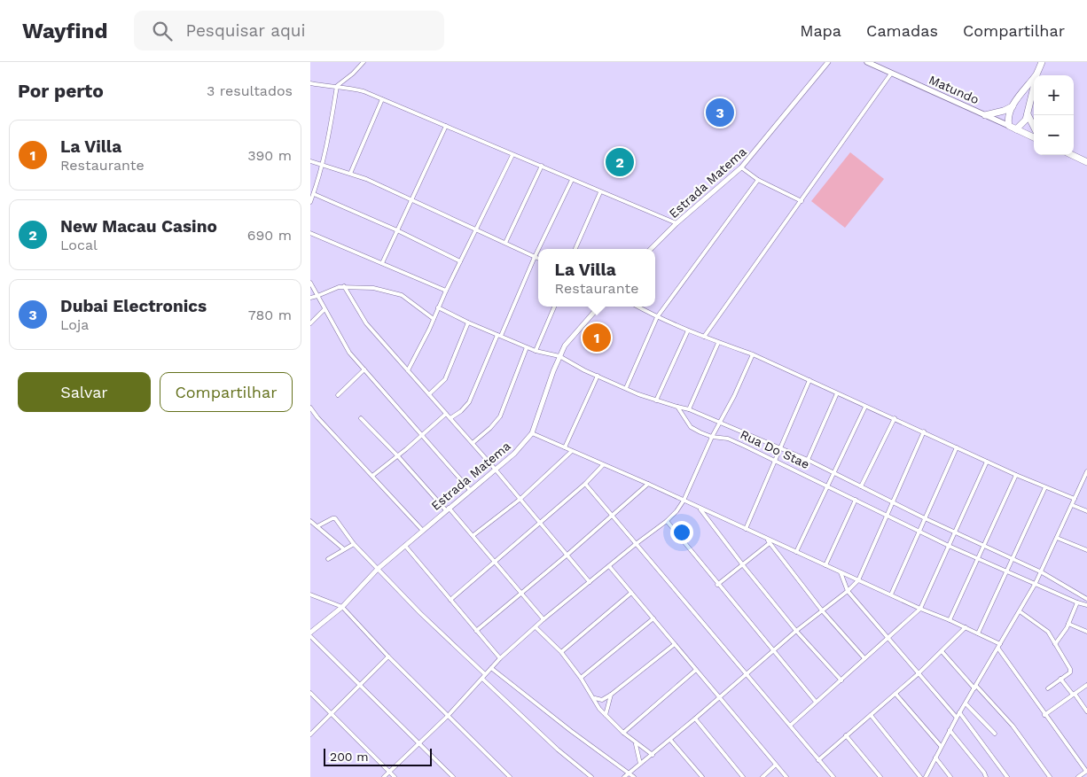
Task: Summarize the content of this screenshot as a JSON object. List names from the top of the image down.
{
  "streets": {
    "main road": ["Matundo"],
    "street": ["Estrada Matema", "Rua Do Stae"]
  },
  "scale_bar": "200 m",
  "page": {
    "header": "Wayfind",
    "search": "Pesquisar aqui",
    "nav": ["Mapa", "Camadas", "Compartilhar"],
    "heading": ["Por perto", "3 resultados"],
    "map_buttons": ["+", "−"],
    "pins": ["3", "2", "1"],
    "list": [
      {
        "mark": "1",
        "name": "La Villa",
        "note": "Restaurante",
        "value": "390 m"
      },
      {
        "mark": "2",
        "name": "New Macau Casino",
        "note": "Local",
        "value": "690 m"
      },
      {
        "mark": "3",
        "name": "Dubai Electronics",
        "note": "Loja",
        "value": "780 m"
      }
    ],
    "popup": ["La Villa", "Restaurante"],
    "buttons": ["Salvar", "Compartilhar"],
    "scale": "200 m"
  }
}
